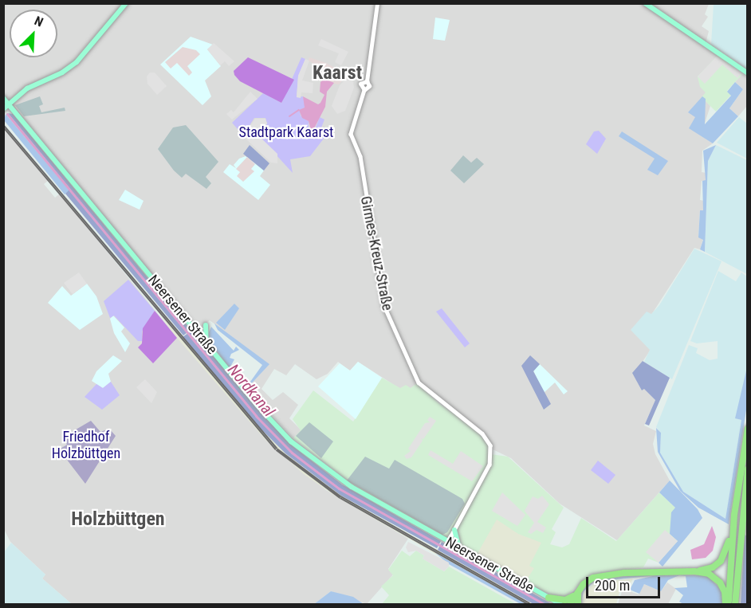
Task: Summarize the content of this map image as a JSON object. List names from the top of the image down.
{
  "streets": {
    "main road": ["Neersener Straße"],
    "street": ["Girmes-Kreuz-Straße"]
  },
  "crossings": [
    ["Girmes-Kreuz-Straße", "Neersener Straße"]
  ],
  "districts": ["Kaarst", "Holzbüttgen"],
  "water": ["Nordkanal"],
  "parks": ["Stadtpark Kaarst", "Friedhof Holzbüttgen"],
  "scale_bar": "200 m",
  "north": "top right"
}
